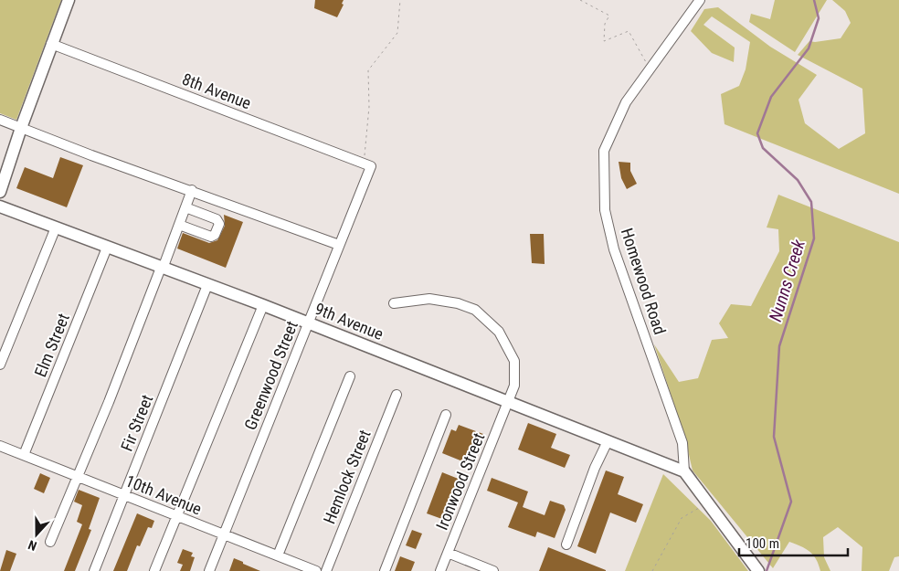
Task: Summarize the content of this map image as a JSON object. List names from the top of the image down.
{
  "streets": {
    "main road": ["9th Avenue"],
    "street": [
      "8th Avenue",
      "Homewood Road",
      "Elm Street",
      "Greenwood Street",
      "Fir Street",
      "Hemlock Street",
      "Ironwood Street",
      "10th Avenue"
    ]
  },
  "crossings": [
    ["8th Avenue", "Greenwood Street"],
    ["Homewood Road", "9th Avenue"],
    ["9th Avenue", "Elm Street"],
    ["9th Avenue", "Greenwood Street"],
    ["9th Avenue", "Fir Street"],
    ["9th Avenue", "Ironwood Street"],
    ["Elm Street", "10th Avenue"],
    ["Greenwood Street", "10th Avenue"],
    ["Fir Street", "10th Avenue"]
  ],
  "water": ["Nunns Creek"],
  "scale_bar": "100 m",
  "north": "bottom"
}
